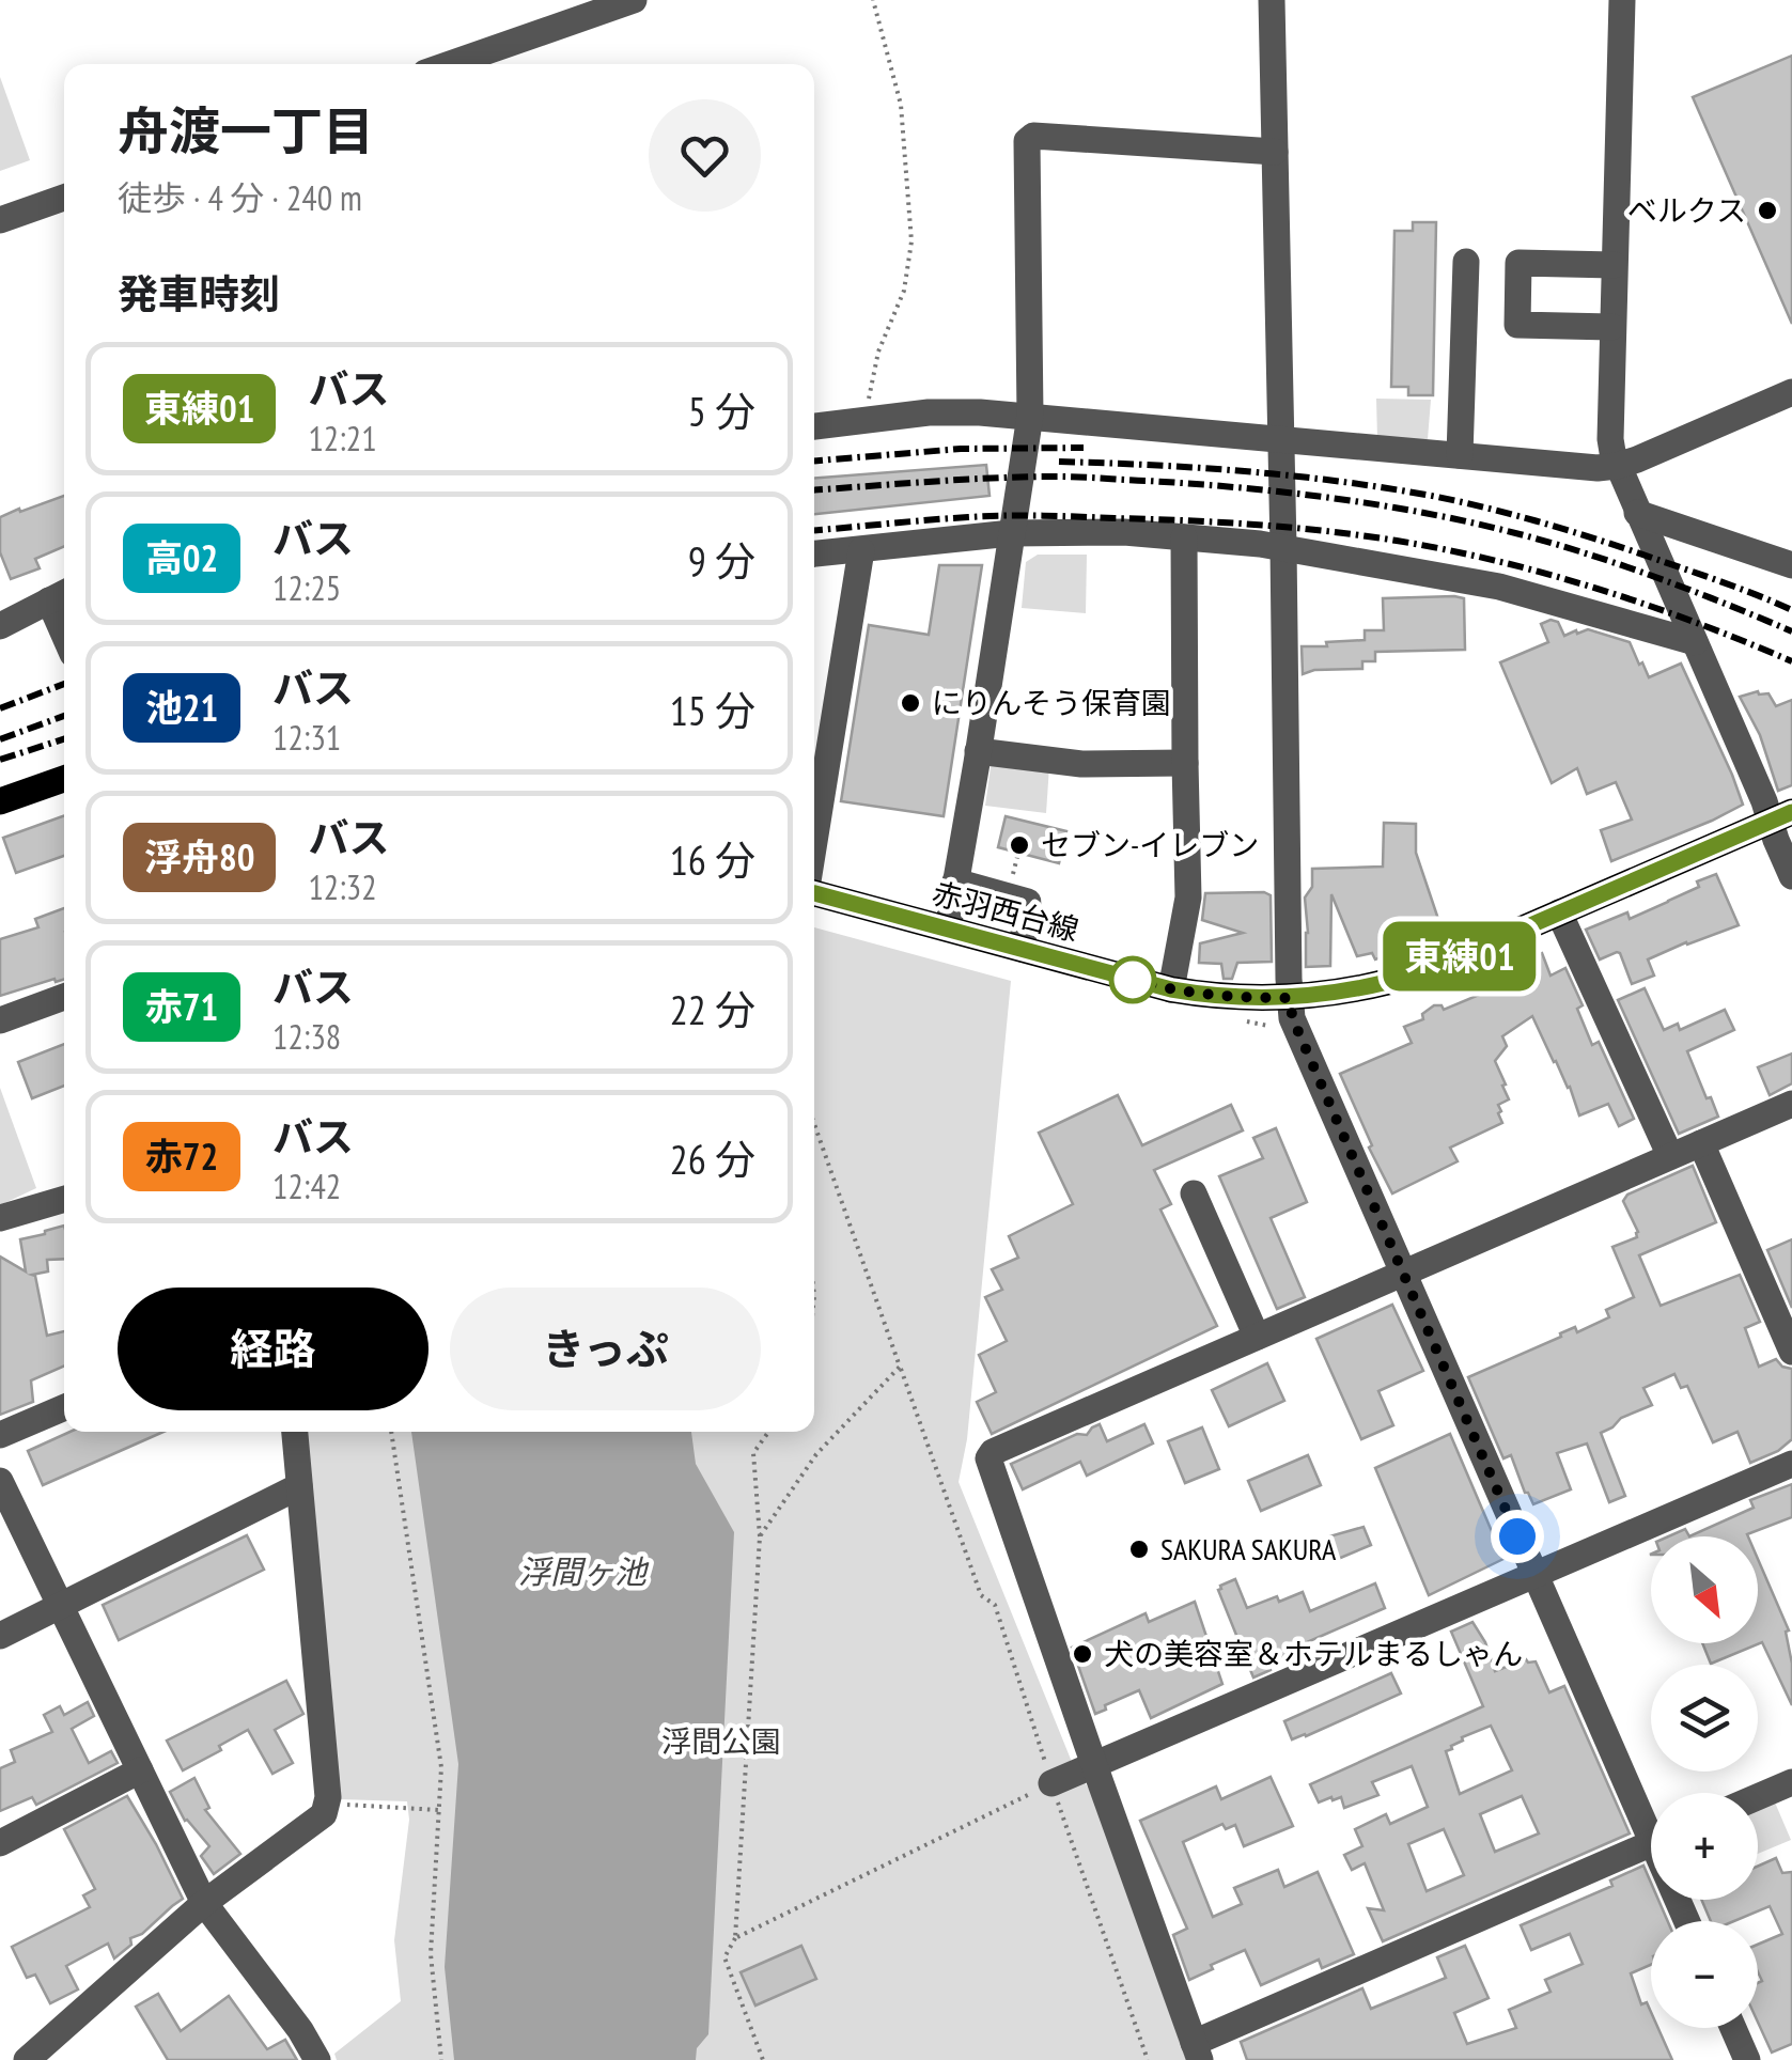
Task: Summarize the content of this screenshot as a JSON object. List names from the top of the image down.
{
  "streets": {
    "main road": ["赤羽西台線"]
  },
  "water": ["浮間ヶ池"],
  "parks": ["浮間公園"],
  "places": [
    "ベルクス",
    "にりんそう保育園",
    "セブン-イレブン",
    "SAKURA SAKURA",
    "犬の美容室＆ホテルまるしゃん"
  ],
  "lines": ["bus line 東練01"],
  "north": "bottom right",
  "page": {
    "on_map": "東練01",
    "heading": [
      ["舟渡一丁目", "徒歩 · 4 分 · 240 m"],
      "発車時刻"
    ],
    "list": [
      {
        "mark": "東練01",
        "name": "バス",
        "note": "12:21",
        "value": "5 分"
      },
      {
        "mark": "高02",
        "name": "バス",
        "note": "12:25",
        "value": "9 分"
      },
      {
        "mark": "池21",
        "name": "バス",
        "note": "12:31",
        "value": "15 分"
      },
      {
        "mark": "浮舟80",
        "name": "バス",
        "note": "12:32",
        "value": "16 分"
      },
      {
        "mark": "赤71",
        "name": "バス",
        "note": "12:38",
        "value": "22 分"
      },
      {
        "mark": "赤72",
        "name": "バス",
        "note": "12:42",
        "value": "26 分"
      }
    ],
    "buttons": ["経路", "きっぷ"],
    "map_buttons": ["+", "−"]
  }
}
